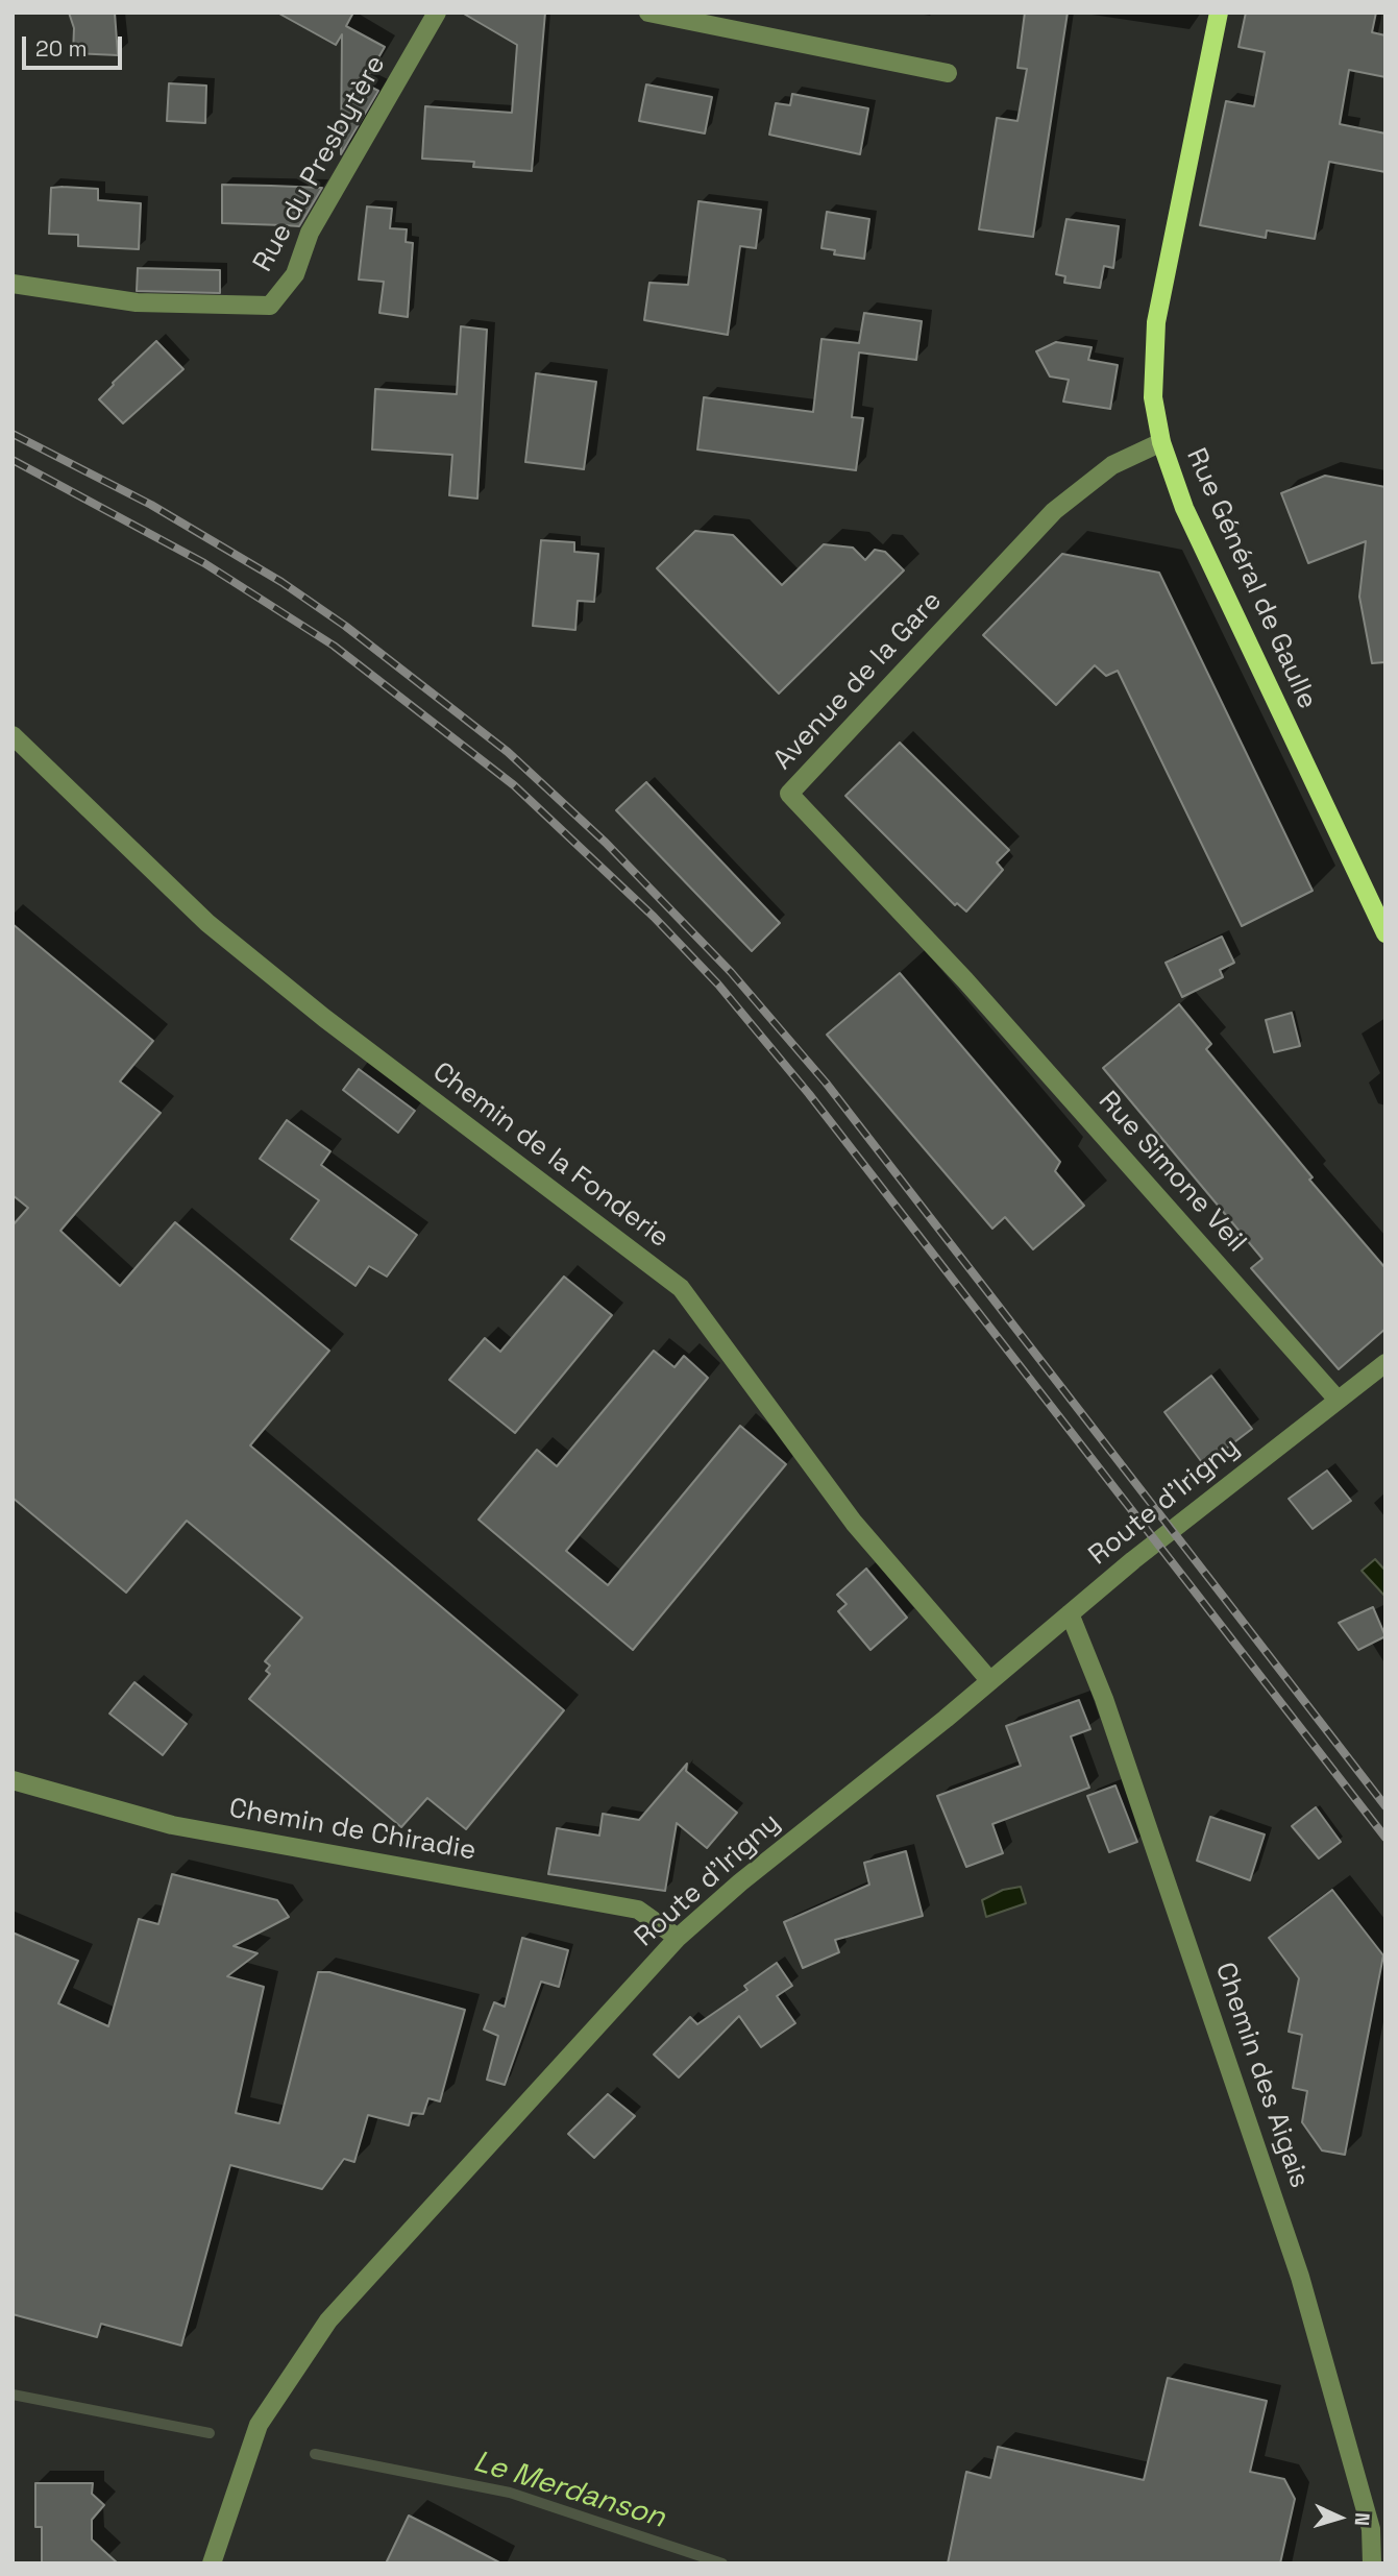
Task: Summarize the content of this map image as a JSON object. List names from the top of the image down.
{
  "streets": {
    "main road": ["Rue Général de Gaulle"],
    "street": [
      "Rue du Presbytère",
      "Avenue de la Gare",
      "Chemin de la Fonderie",
      "Rue Simone Veil",
      "Route d'Irigny",
      "Chemin de Chiradie",
      "Chemin des Aigais"
    ]
  },
  "crossings": [
    ["Rue Général de Gaulle", "Avenue de la Gare"],
    ["Avenue de la Gare", "Rue Simone Veil"],
    ["Chemin de la Fonderie", "Route d'Irigny"],
    ["Rue Simone Veil", "Route d'Irigny"],
    ["Route d'Irigny", "Chemin de Chiradie"],
    ["Route d'Irigny", "Chemin des Aigais"]
  ],
  "water": ["Le Merdanson"],
  "scale_bar": "20 m",
  "north": "right"
}
